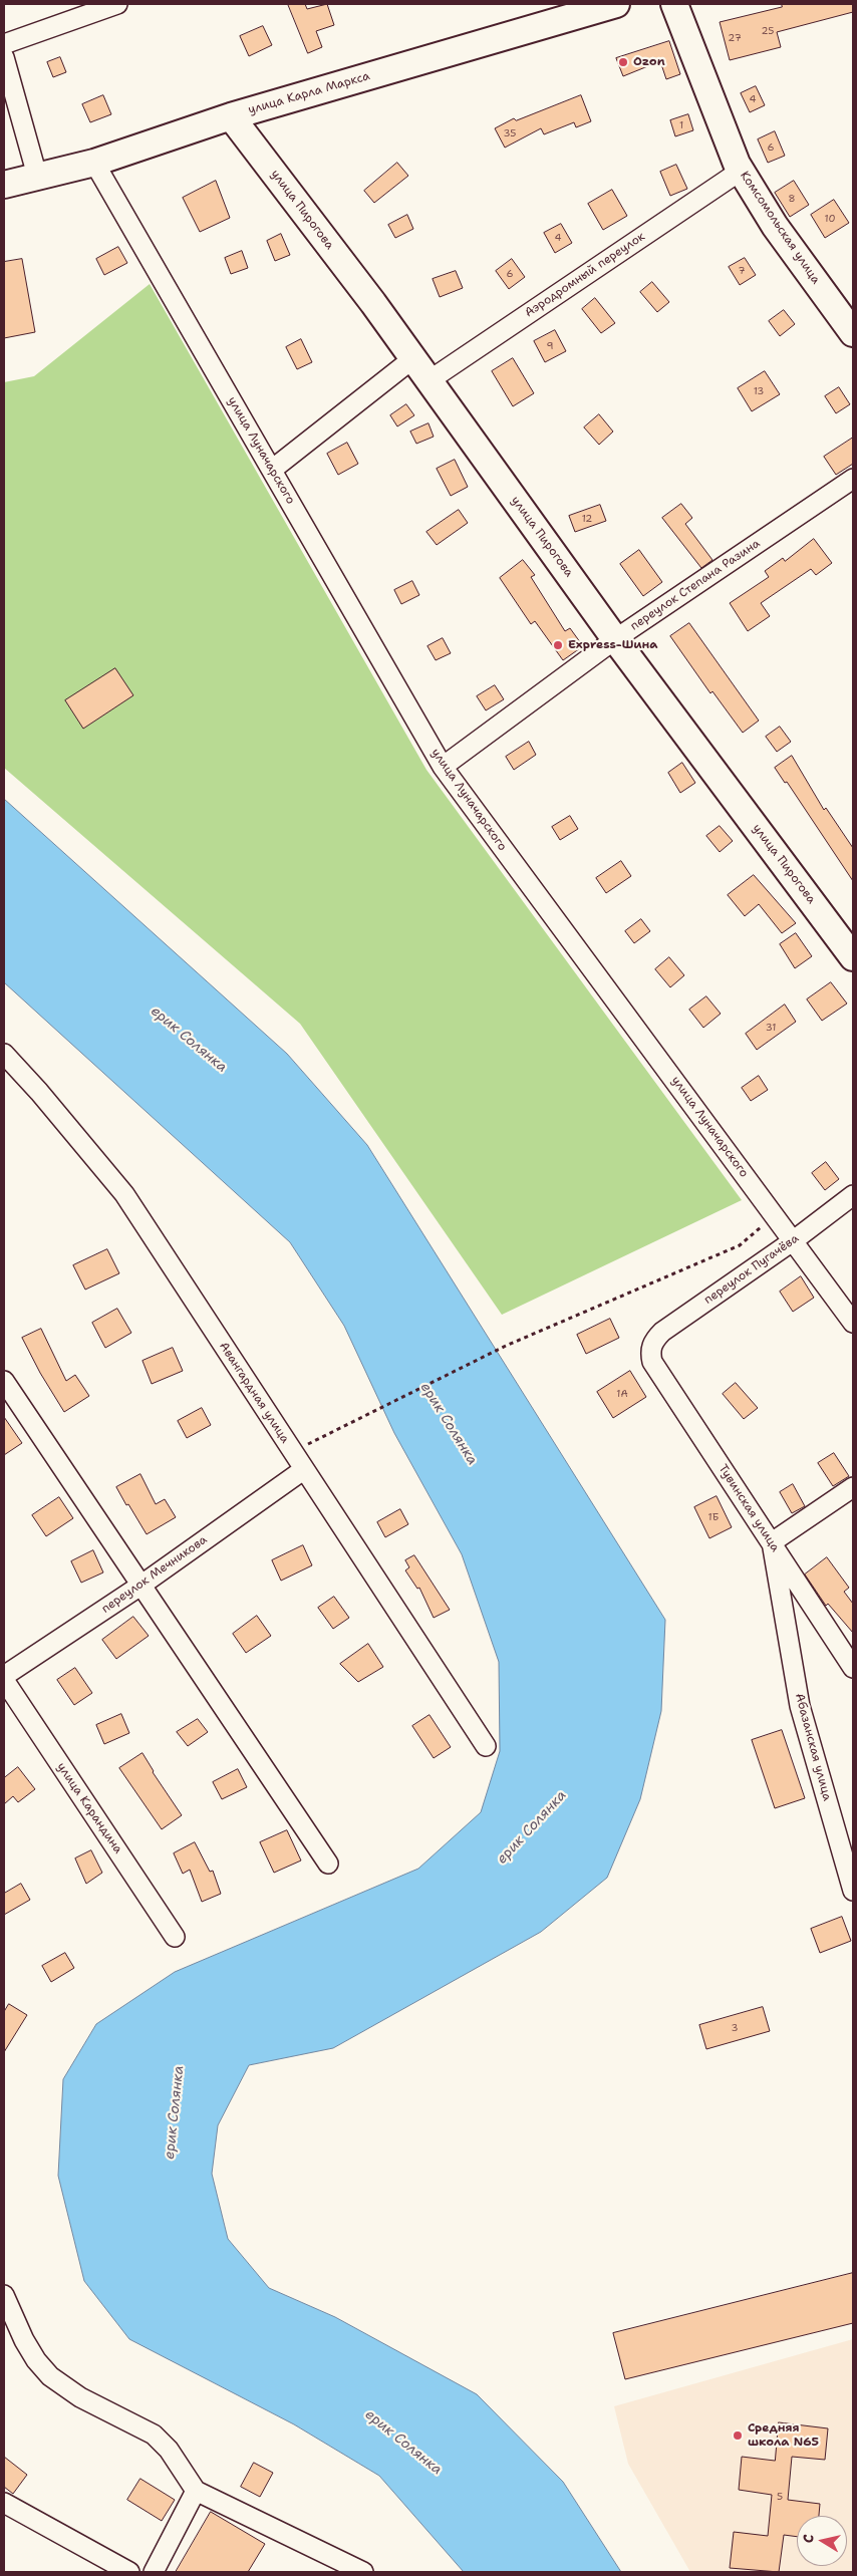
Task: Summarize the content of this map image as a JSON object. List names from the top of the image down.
{
  "streets": {
    "main road": ["улица Карла Маркса", "улица Пирогова", "Комсомольская улица"],
    "street": [
      "Аэродромный переулок",
      "улица Луначарского",
      "переулок Степана Разина",
      "переулок Пугачёва",
      "Авангардная улица",
      "Тувинская улица",
      "переулок Мечникова",
      "Абазанская улица",
      "улица Карандина"
    ]
  },
  "crossings": [
    ["улица Карла Маркса", "улица Пирогова"],
    ["улица Карла Маркса", "улица Луначарского"],
    ["улица Пирогова", "Аэродромный переулок"],
    ["улица Пирогова", "переулок Степана Разина"],
    ["Комсомольская улица", "Аэродромный переулок"],
    ["улица Луначарского", "переулок Степана Разина"],
    ["улица Луначарского", "переулок Пугачёва"],
    ["переулок Пугачёва", "Тувинская улица"],
    ["Авангардная улица", "переулок Мечникова"],
    ["Тувинская улица", "Абазанская улица"],
    ["переулок Мечникова", "улица Карандина"]
  ],
  "water": ["ерик Солянка"],
  "places": ["Ozon", "Express-Шина", "Средняя школа N65"],
  "house_numbers": [
    "25",
    "27",
    "4",
    "1",
    "35",
    "6",
    "8",
    "10",
    "4",
    "7",
    "6",
    "9",
    "13",
    "12",
    "31",
    "1А",
    "1Б",
    "3",
    "5"
  ],
  "north": "left"
}
